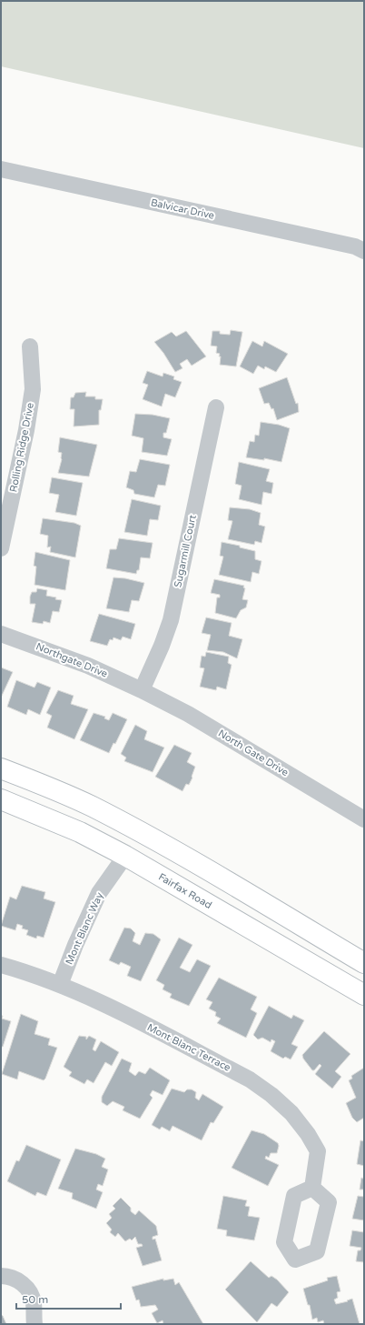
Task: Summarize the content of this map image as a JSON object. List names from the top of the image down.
{
  "streets": {
    "main road": ["Fairfax Road"],
    "street": [
      "Balvicar Drive",
      "Rolling Ridge Drive",
      "Sugarmill Court",
      "Northgate Drive",
      "North Gate Drive",
      "Mont Blanc Way",
      "Mont Blanc Terrace"
    ]
  },
  "crossings": [
    ["Sugarmill Court", "Northgate Drive"],
    ["Sugarmill Court", "North Gate Drive"],
    ["Northgate Drive", "North Gate Drive"],
    ["Fairfax Road", "Mont Blanc Way"],
    ["Mont Blanc Way", "Mont Blanc Terrace"]
  ],
  "scale_bar": "50 m"
}
